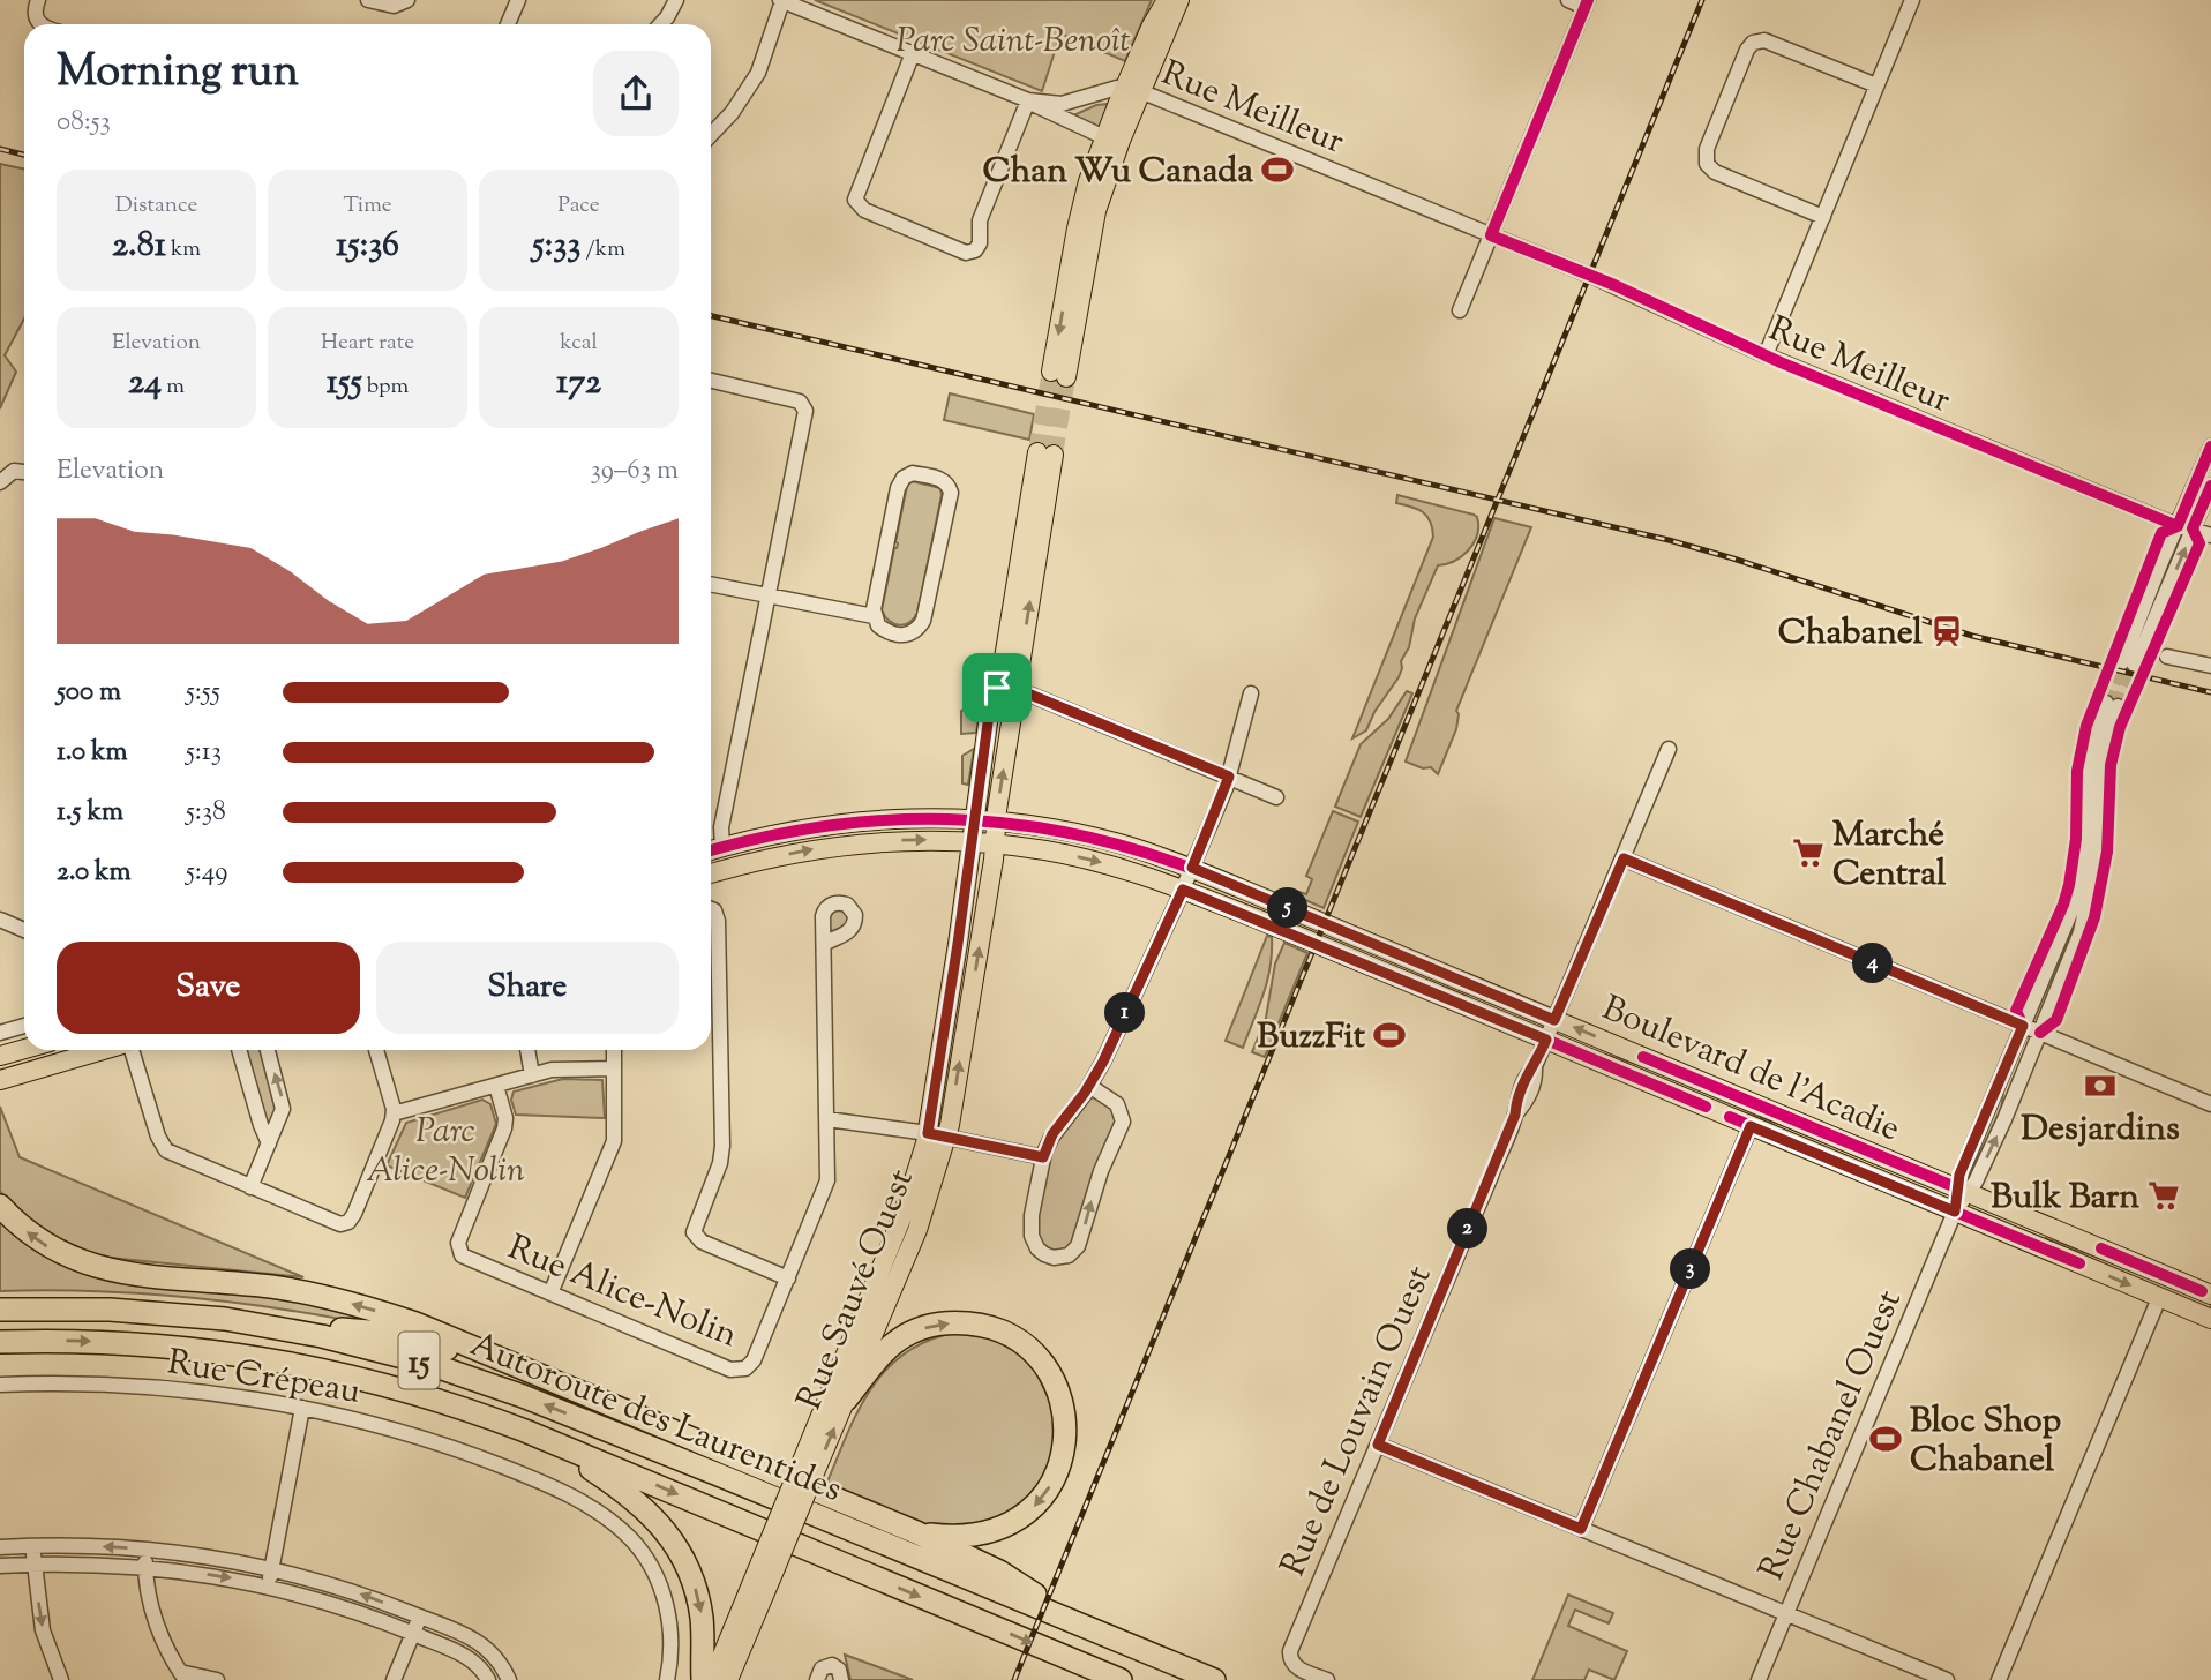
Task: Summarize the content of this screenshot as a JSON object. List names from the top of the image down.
{
  "streets": {
    "highway": ["15", "Autoroute des Laurentides"],
    "main road": ["Boulevard de l'Acadie", "Rue Sauvé Ouest"],
    "street": [
      "Rue Meilleur",
      "Rue Alice-Nolin",
      "Rue Crépeau",
      "Rue de Louvain Ouest",
      "Rue Chabanel Ouest"
    ]
  },
  "crossings": [
    ["Boulevard de l'Acadie", "Rue Sauvé Ouest"],
    ["Boulevard de l'Acadie", "Rue de Louvain Ouest"],
    ["Boulevard de l'Acadie", "Rue Chabanel Ouest"]
  ],
  "parks": ["Parc Saint-Benoît", "Parc Alice-Nolin"],
  "places": {
    "sports": ["Chan Wu Canada", "BuzzFit", "Bloc Shop Chabanel"],
    "station": ["Chabanel"],
    "supermarket": ["Marché Central", "Bulk Barn"],
    "bank": ["Desjardins"]
  },
  "page": {
    "heading": ["Morning run", "08:53"],
    "stats": [
      ["Distance", "2.81 km"],
      ["Time", "15:36"],
      ["Pace", "5:33 /km"],
      ["Elevation", "24 m"],
      ["Heart rate", "155 bpm"],
      ["kcal", "172"]
    ],
    "chart": ["Elevation", "39–63 m"],
    "list": [
      {
        "name": "500 m",
        "note": "5:55"
      },
      {
        "name": "1.0 km",
        "note": "5:13"
      },
      {
        "name": "1.5 km",
        "note": "5:38"
      },
      {
        "name": "2.0 km",
        "note": "5:49"
      }
    ],
    "pins": [
      "5",
      "4",
      "1",
      "2",
      "3"
    ],
    "buttons": ["Save", "Share"]
  }
}
